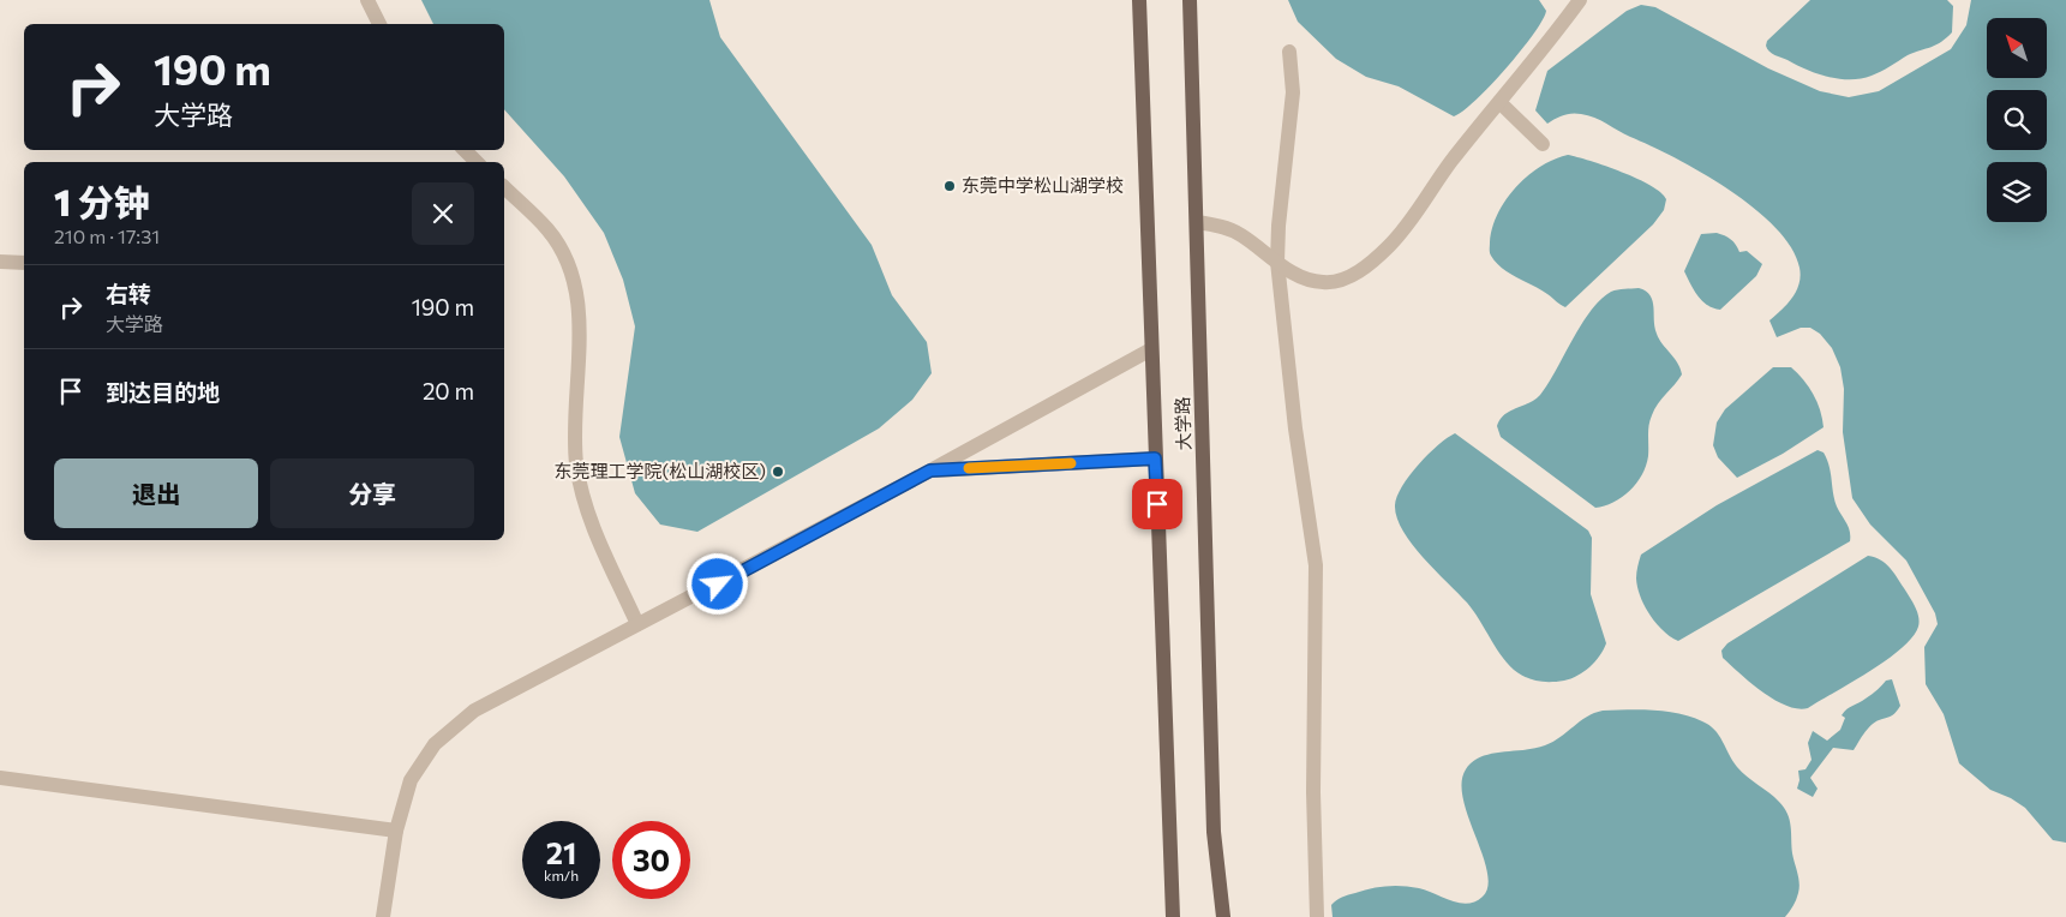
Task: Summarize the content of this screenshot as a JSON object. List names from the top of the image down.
{
  "streets": {
    "main road": ["大学路"]
  },
  "places": ["东莞中学松山湖学校", "东莞理工学院(松山湖校区)"],
  "north": "top left",
  "page": {
    "turn": ["190 m", "大学路"],
    "heading": ["1 分钟", "210 m · 17:31"],
    "list": [
      {
        "name": "右转",
        "note": "大学路",
        "value": "190 m"
      },
      {
        "name": "到达目的地",
        "value": "20 m"
      }
    ],
    "buttons": ["退出", "分享"],
    "speed": "21 km/h",
    "limit": "30"
  }
}
